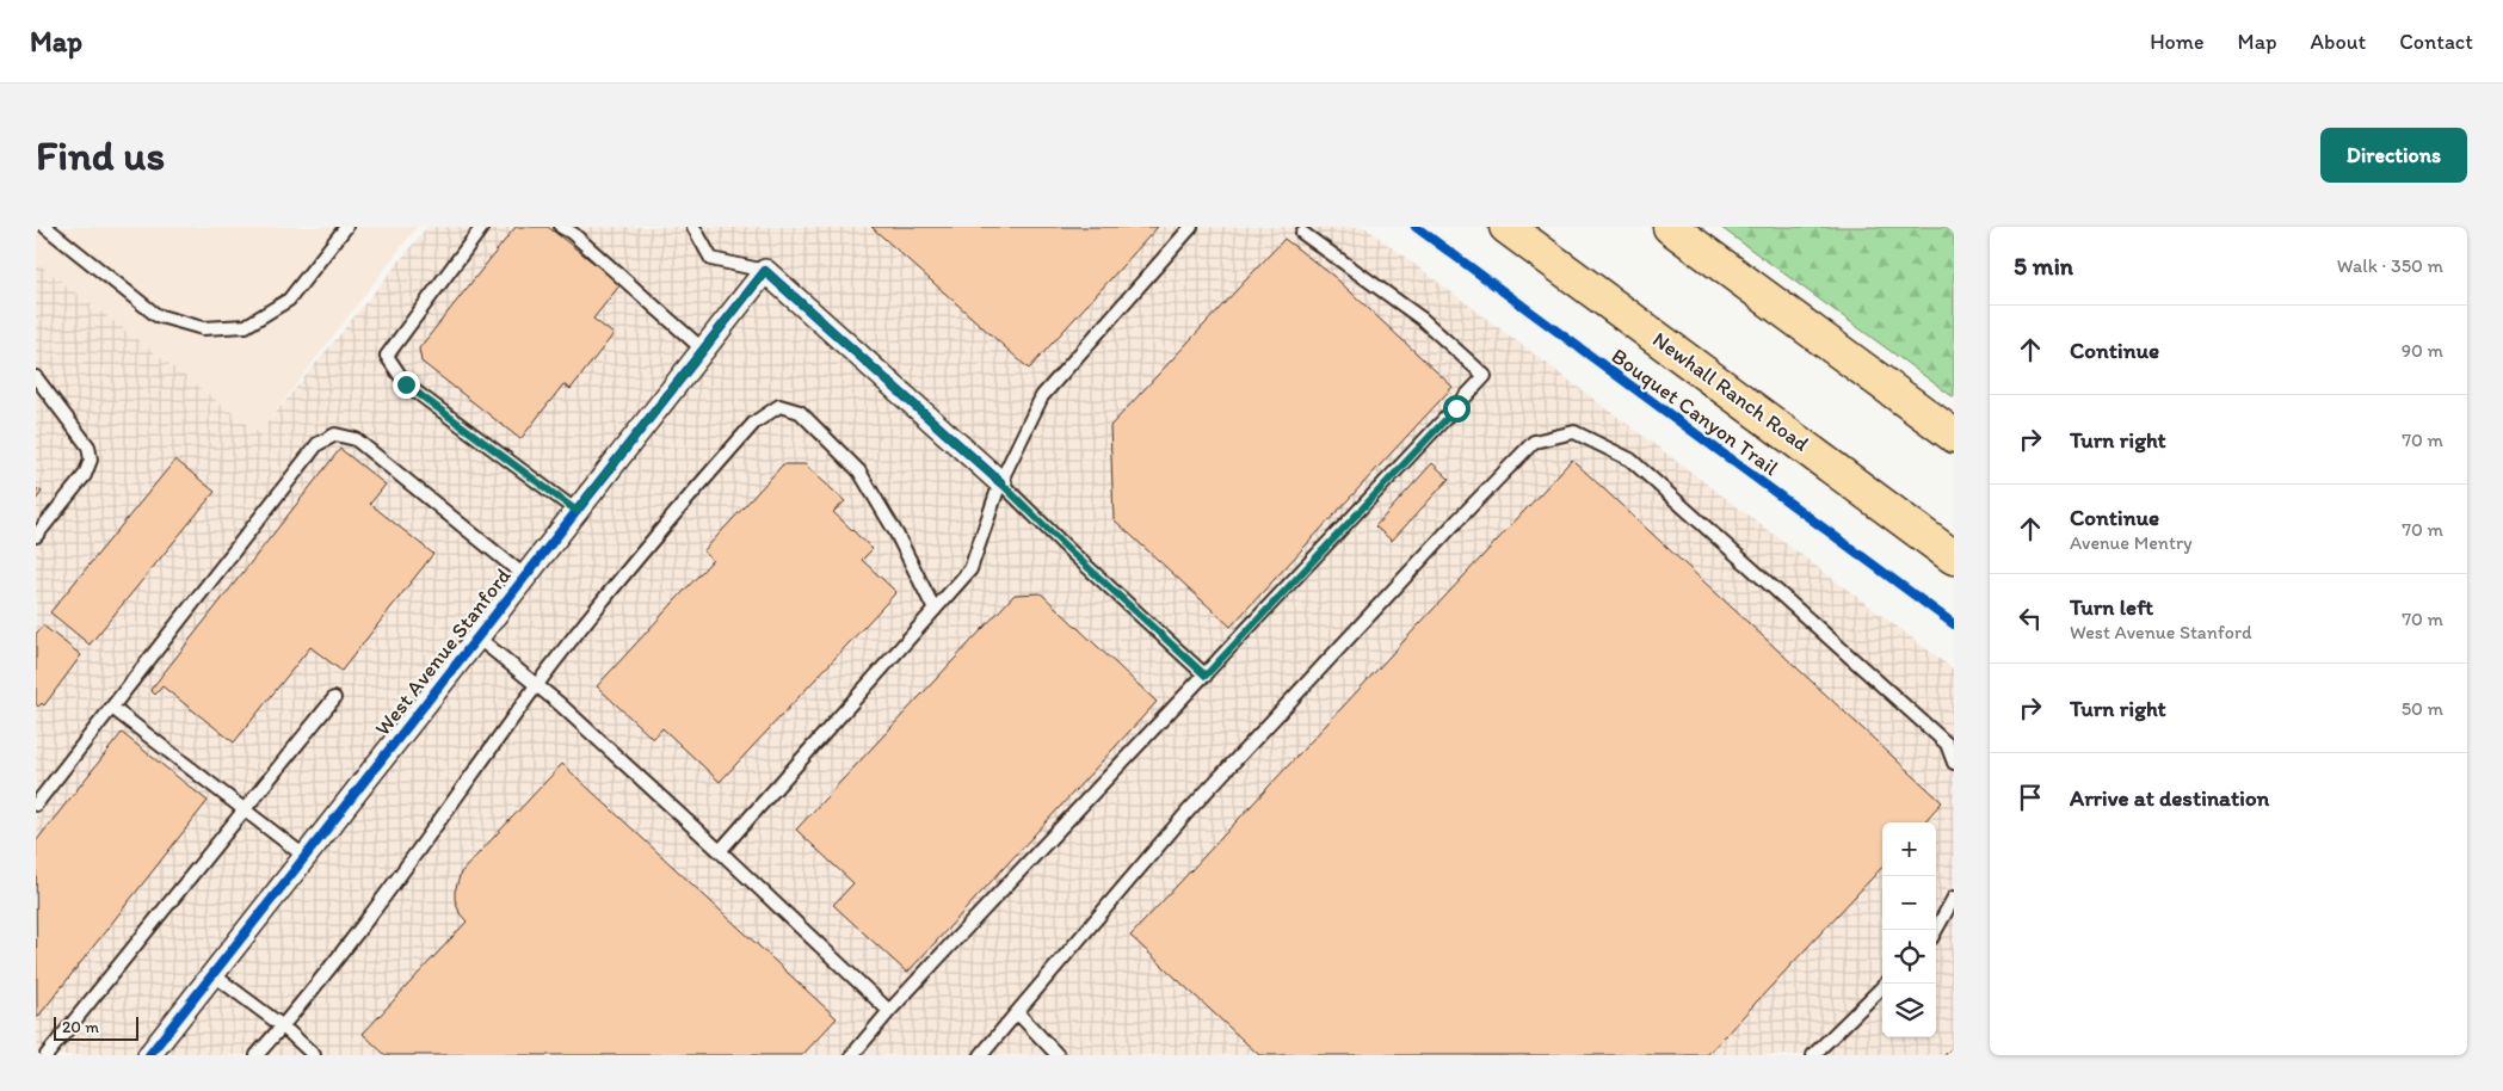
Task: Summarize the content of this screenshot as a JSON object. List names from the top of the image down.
{
  "streets": {
    "main road": ["Newhall Ranch Road"],
    "street": ["West Avenue Stanford"],
    "cycle path": ["Bouquet Canyon Trail"]
  },
  "scale_bar": "20 m",
  "page": {
    "header": "Map",
    "nav": [
      "Home",
      "Map",
      "About",
      "Contact"
    ],
    "buttons": "Directions",
    "title": "Find us",
    "heading": ["5 min", "Walk · 350 m"],
    "list": [
      ["Continue", "90 m"],
      ["Turn right", "70 m"],
      ["Continue", "Avenue Mentry", "70 m"],
      ["Turn left", "West Avenue Stanford", "70 m"],
      ["Turn right", "50 m"],
      "Arrive at destination"
    ],
    "map_buttons": ["+", "−"],
    "scale": "20 m"
  }
}
